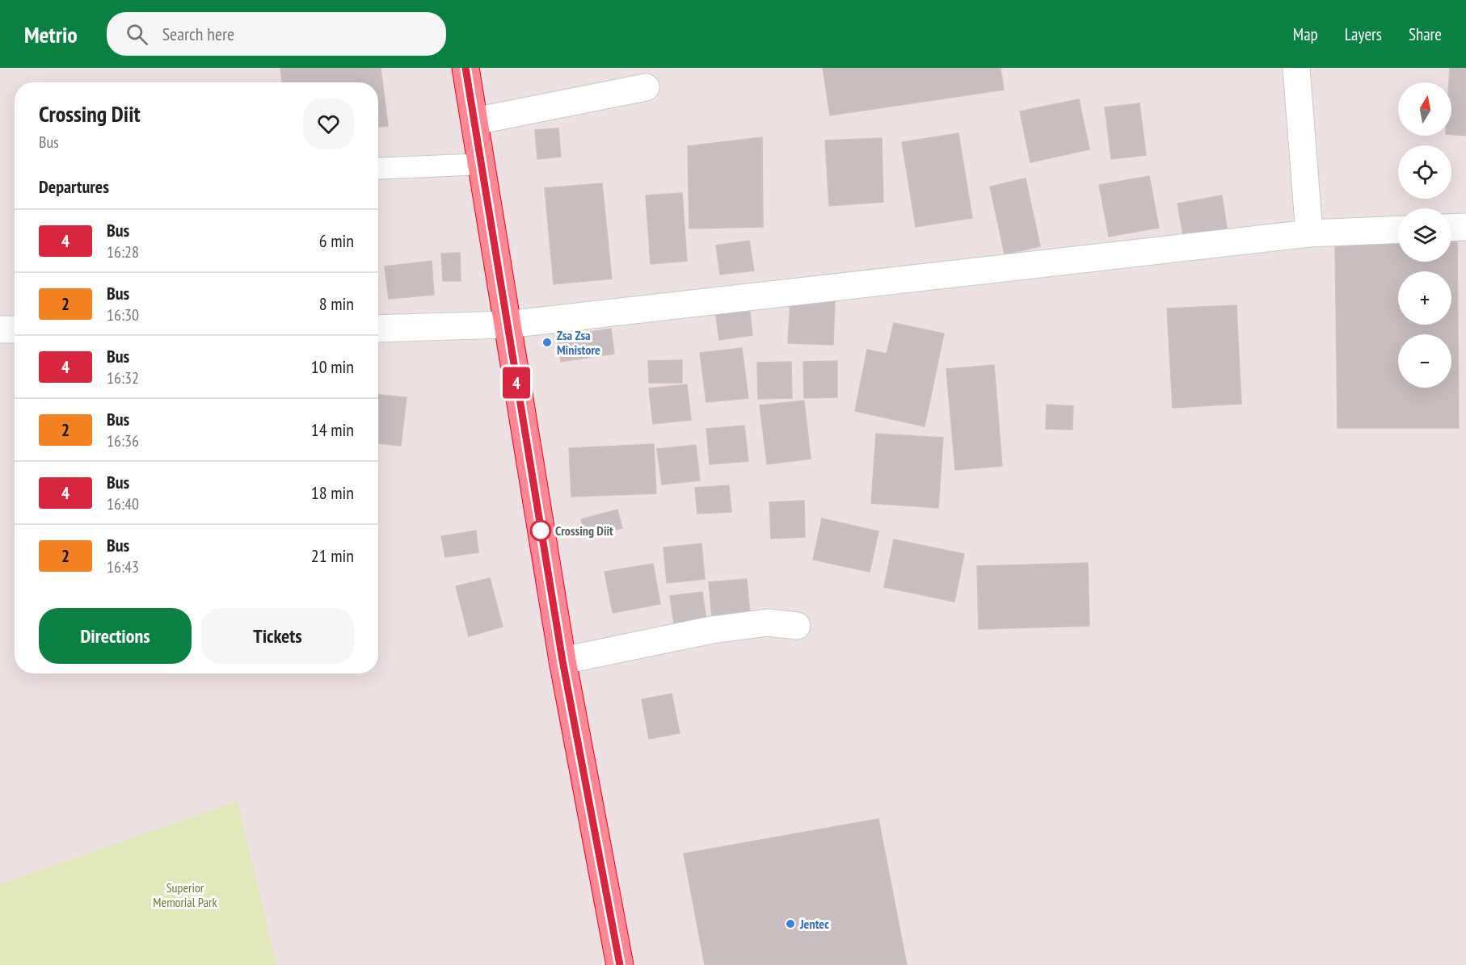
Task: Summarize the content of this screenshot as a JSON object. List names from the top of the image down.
{
  "parks": ["Superior Memorial Park"],
  "places": ["Zsa Zsa Ministore", "Crossing Diit", "Jentec"],
  "lines": ["bus line 4"],
  "north": "top",
  "page": {
    "header": "Metrio",
    "search": "Search here",
    "nav": ["Map", "Layers", "Share"],
    "on_map": "4",
    "map_buttons": ["+", "−"],
    "heading": [
      ["Crossing Diit", "Bus"],
      "Departures"
    ],
    "list": [
      {
        "mark": "4",
        "name": "Bus",
        "note": "16:28",
        "value": "6 min"
      },
      {
        "mark": "2",
        "name": "Bus",
        "note": "16:30",
        "value": "8 min"
      },
      {
        "mark": "4",
        "name": "Bus",
        "note": "16:32",
        "value": "10 min"
      },
      {
        "mark": "2",
        "name": "Bus",
        "note": "16:36",
        "value": "14 min"
      },
      {
        "mark": "4",
        "name": "Bus",
        "note": "16:40",
        "value": "18 min"
      },
      {
        "mark": "2",
        "name": "Bus",
        "note": "16:43",
        "value": "21 min"
      }
    ],
    "buttons": ["Directions", "Tickets"]
  }
}
